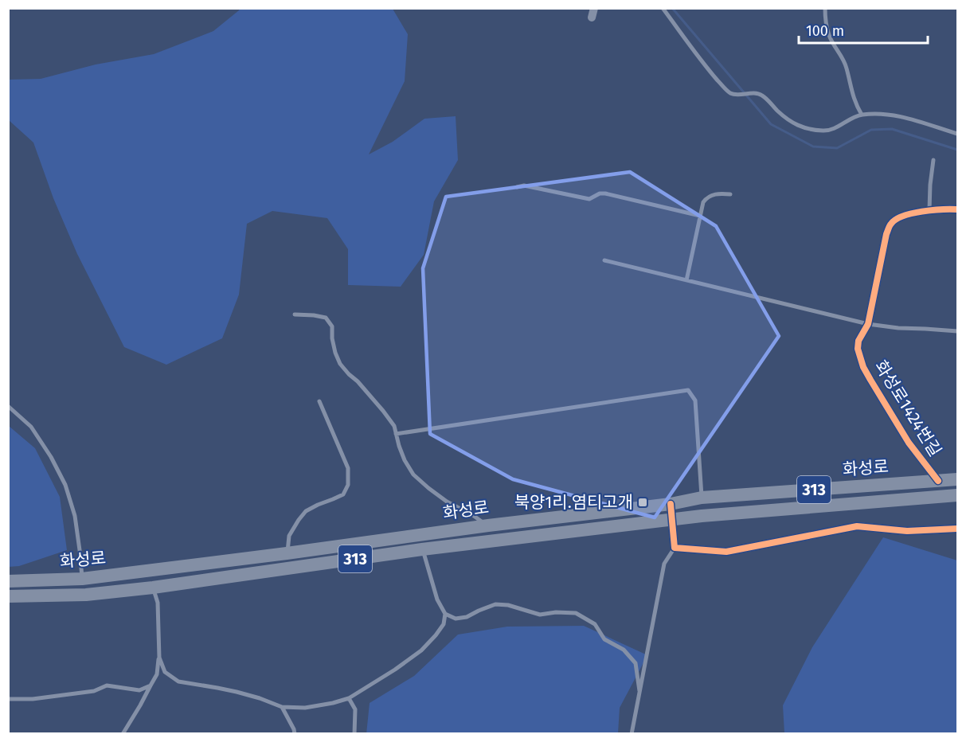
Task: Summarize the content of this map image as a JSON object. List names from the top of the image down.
{
  "streets": {
    "main road": ["화성로", "313"],
    "street": ["화성로1424번길"]
  },
  "crossings": [
    ["화성로1424번길", "화성로"]
  ],
  "places": {
    "transit": ["북양1리.염티고개"]
  },
  "scale_bar": "100 m"
}
